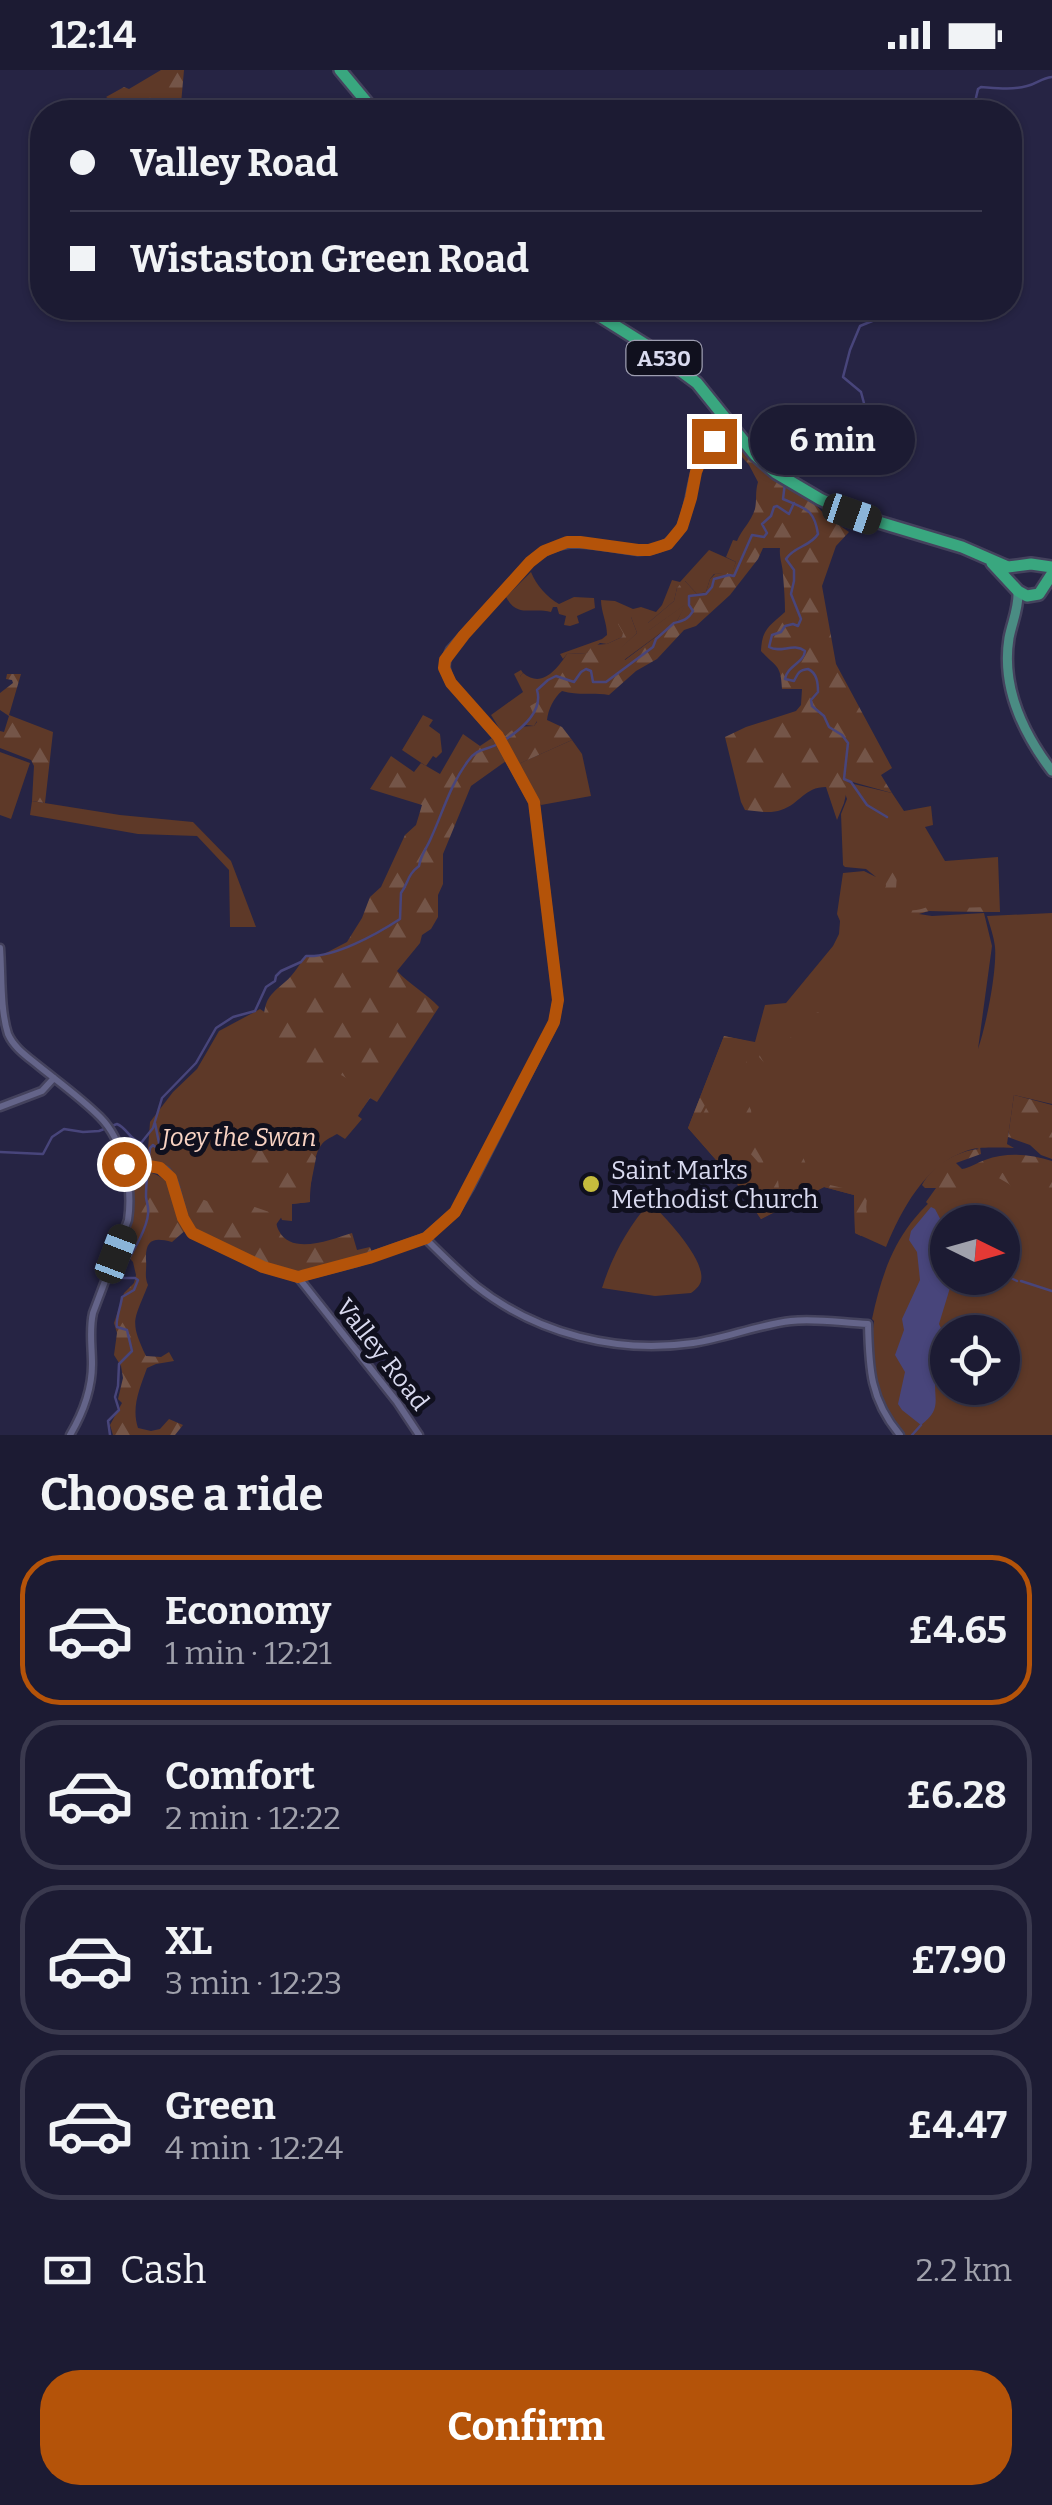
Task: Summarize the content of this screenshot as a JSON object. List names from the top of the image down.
{
  "streets": {
    "highway": ["A530"],
    "street": ["Valley Road"]
  },
  "parks": ["Joey the Swan"],
  "places": ["Saint Marks Methodist Church"],
  "north": "right",
  "page": {
    "status": "12:14",
    "banner": ["Valley Road", "Wistaston Green Road"],
    "bubble": "6 min",
    "heading": "Choose a ride",
    "list": [
      {
        "name": "Economy",
        "note": "1 min · 12:21",
        "value": "£4.65"
      },
      {
        "name": "Comfort",
        "note": "2 min · 12:22",
        "value": "£6.28"
      },
      {
        "name": "XL",
        "note": "3 min · 12:23",
        "value": "£7.90"
      },
      {
        "name": "Green",
        "note": "4 min · 12:24",
        "value": "£4.47"
      }
    ],
    "pay": ["Cash", "2.2 km"],
    "buttons": "Confirm"
  }
}
